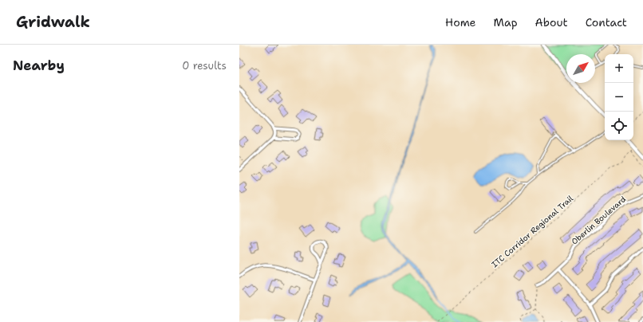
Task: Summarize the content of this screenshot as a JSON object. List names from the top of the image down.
{
  "streets": {
    "street": ["Oberlin Boulevard"],
    "path": ["ITC Corridor Regional Trail"]
  },
  "north": "top right",
  "page": {
    "header": "Gridwalk",
    "nav": [
      "Home",
      "Map",
      "About",
      "Contact"
    ],
    "heading": ["Nearby", "0 results"],
    "map_buttons": ["+", "−"]
  }
}
